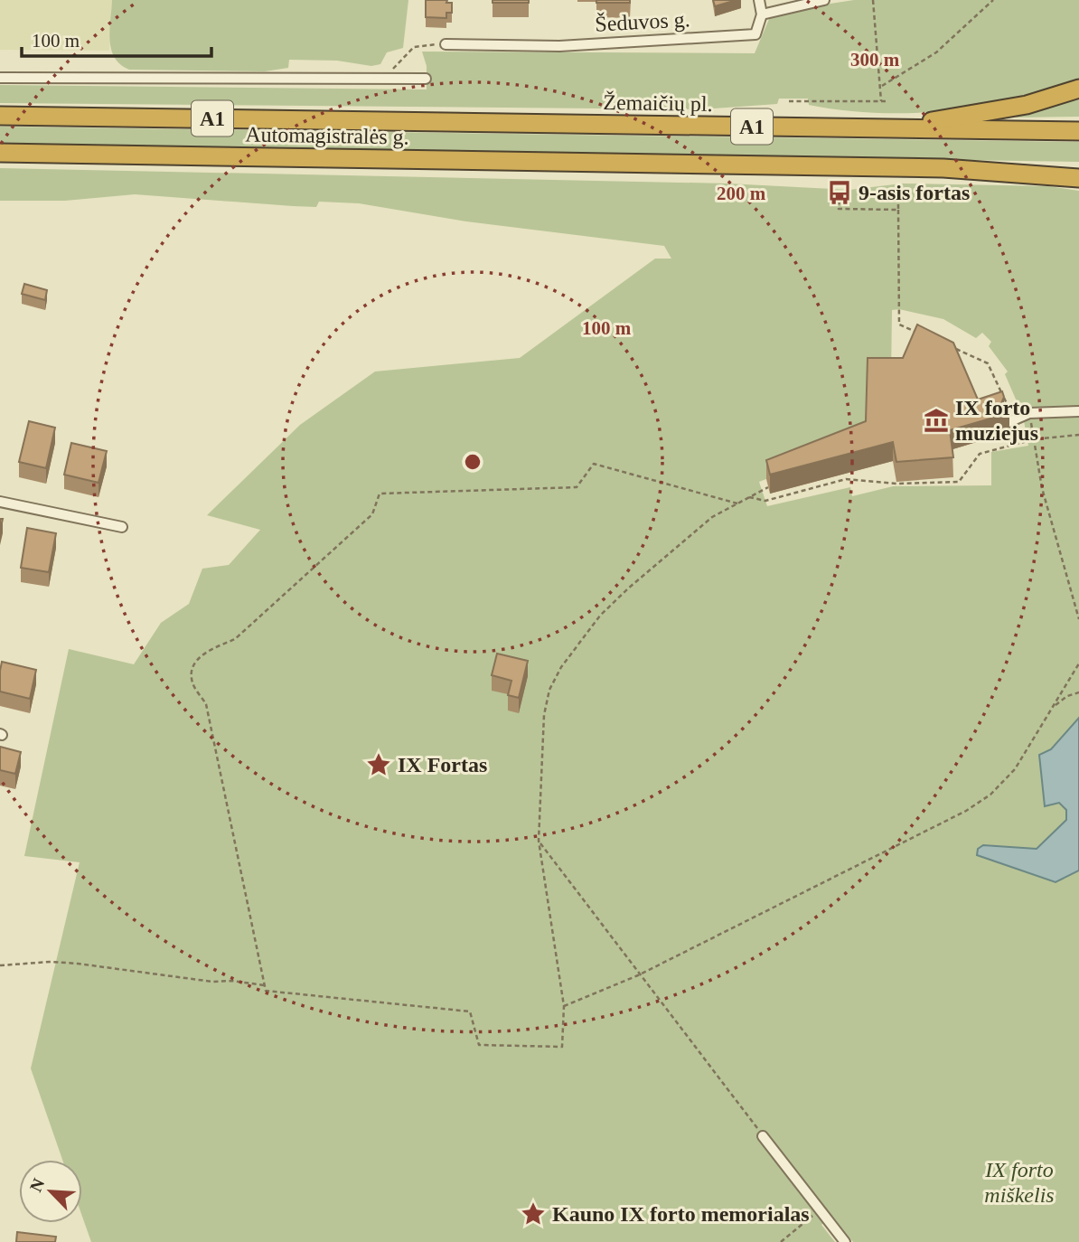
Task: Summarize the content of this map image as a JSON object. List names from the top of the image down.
{
  "streets": {
    "highway": ["Žemaičių pl.", "A1", "Automagistralės g."],
    "street": ["Šeduvos g."]
  },
  "crossings": [
    ["Žemaičių pl.", "Automagistralės g."]
  ],
  "parks": ["IX forto miškelis"],
  "places": {
    "bus stop": ["9-asis fortas"],
    "museum": ["IX forto muziejus"],
    "place": ["IX Fortas", "Kauno IX forto memorialas"]
  },
  "scale_bar": "100 m",
  "north": "top left",
  "rings": ["300 m", "200 m", "100 m"]
}
